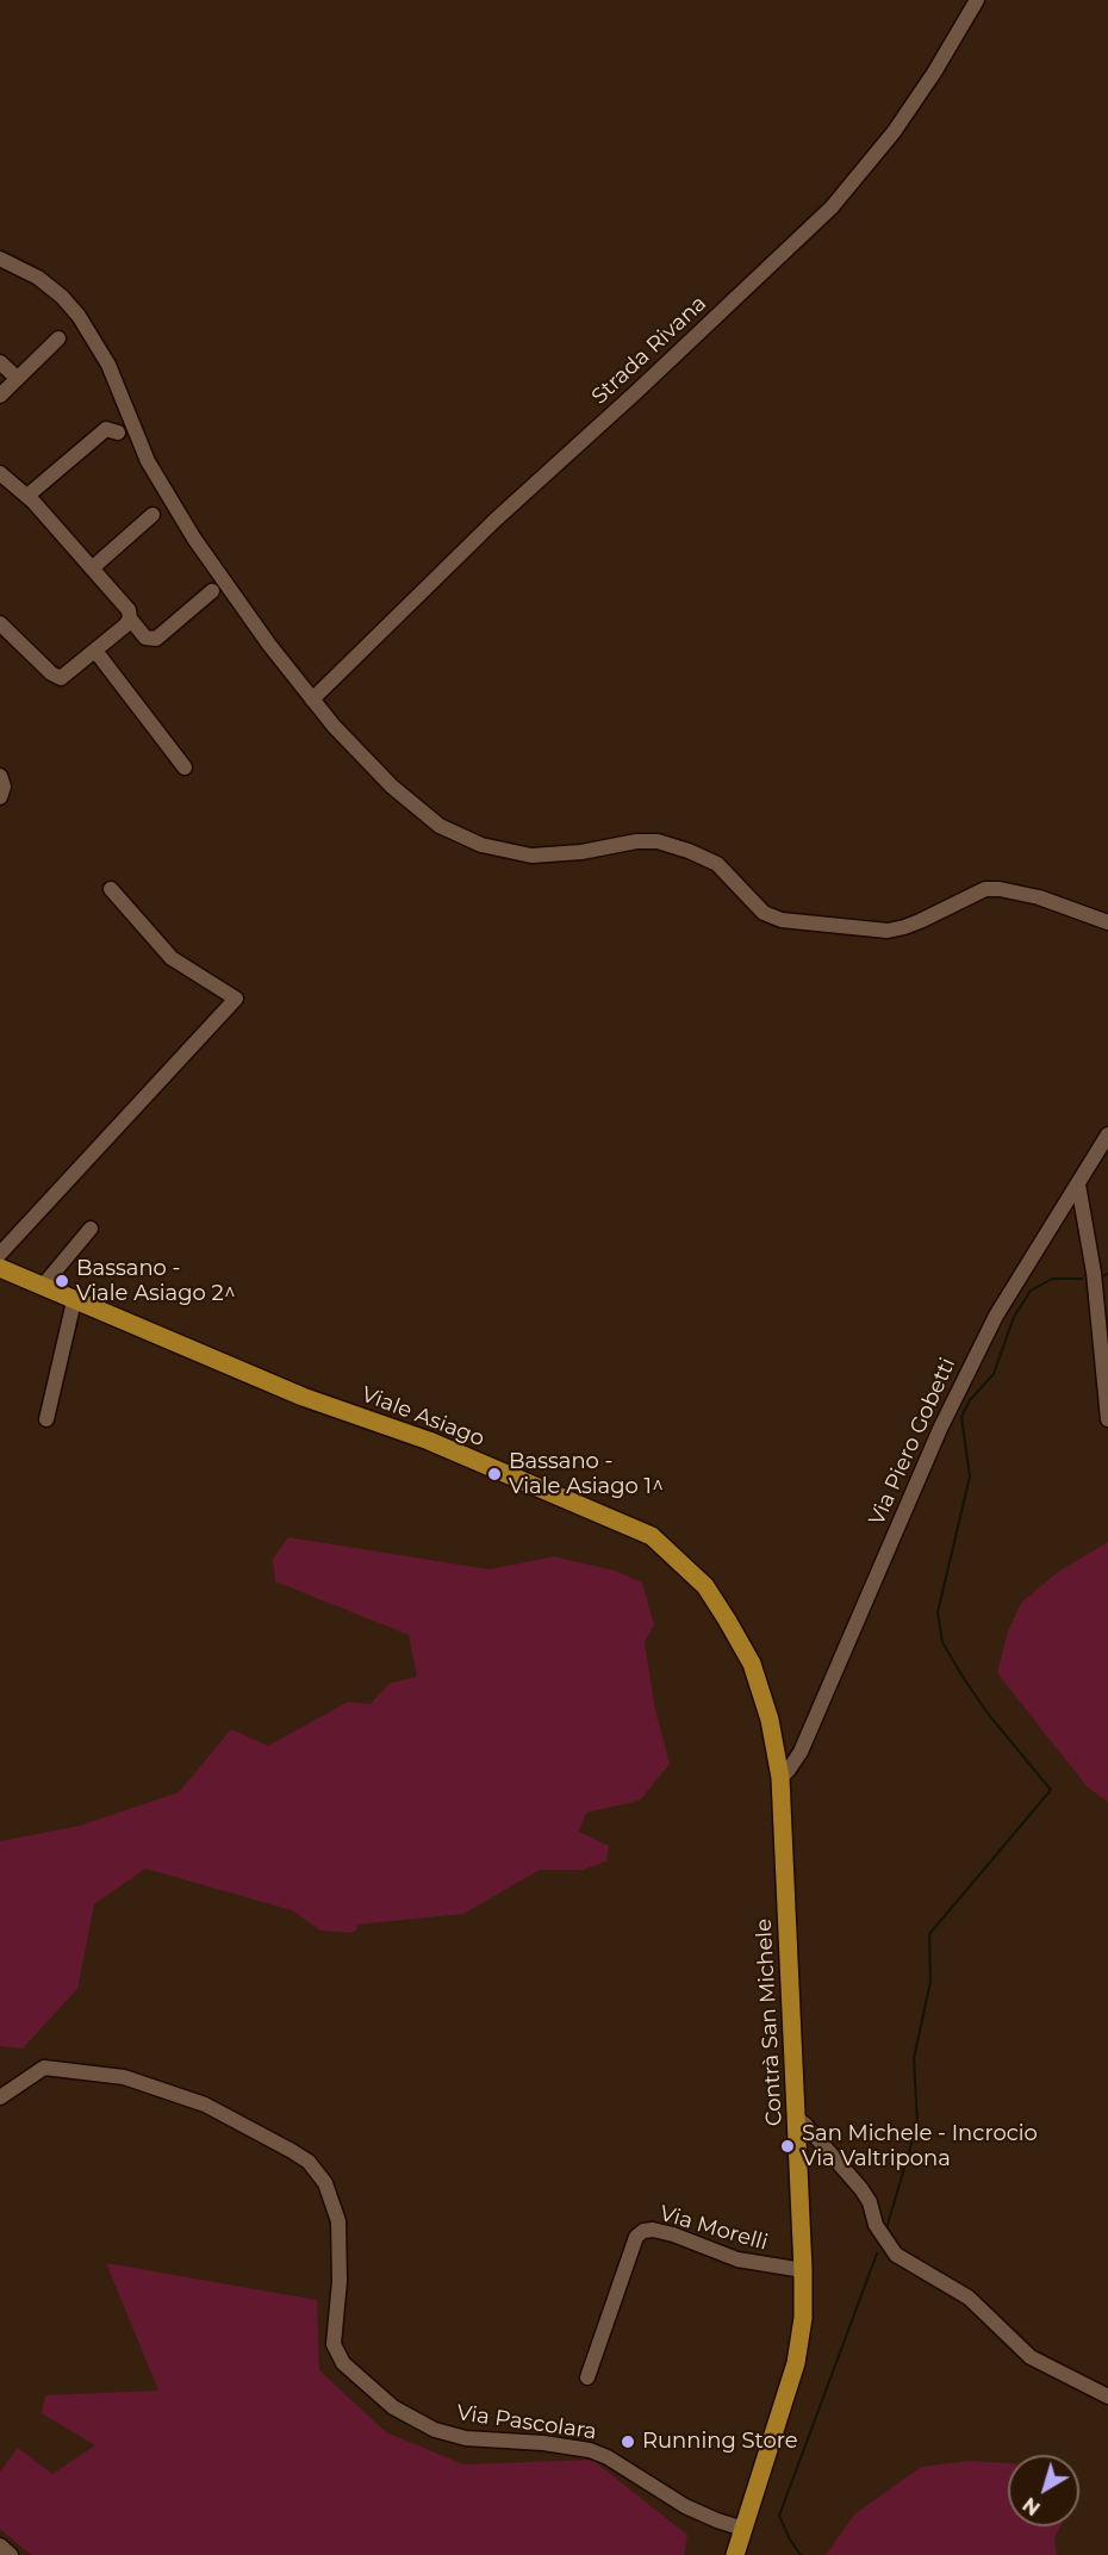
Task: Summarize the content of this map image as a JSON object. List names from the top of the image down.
{
  "streets": {
    "main road": ["Viale Asiago", "Contrà San Michele"],
    "street": [
      "Strada Rivana",
      "Via Piero Gobetti",
      "Via Morelli",
      "Via Pascolara"
    ]
  },
  "crossings": [
    ["Viale Asiago", "Via Piero Gobetti"],
    ["Viale Asiago", "Contrà San Michele"],
    ["Via Piero Gobetti", "Contrà San Michele"],
    ["Contrà San Michele", "Via Morelli"],
    ["Contrà San Michele", "Via Pascolara"]
  ],
  "places": [
    "Bassano - Viale Asiago 2^",
    "Bassano - Viale Asiago 1^",
    "San Michele - Incrocio Via Valtripona",
    "Running Store"
  ],
  "north": "bottom left"
}
